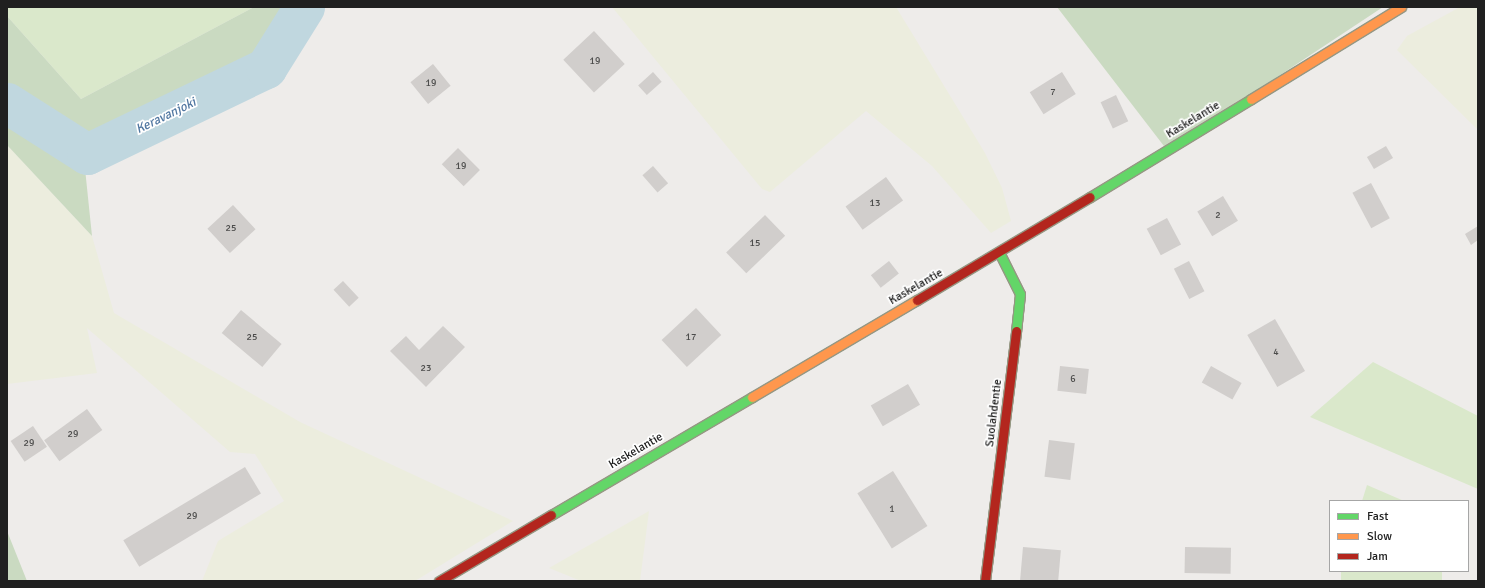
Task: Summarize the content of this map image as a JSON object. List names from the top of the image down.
{
  "streets": {
    "street": ["Kaskelantie", "Suolahdentie"]
  },
  "crossings": [
    ["Kaskelantie", "Suolahdentie"]
  ],
  "water": ["Keravanjoki"],
  "house_numbers": [
    "19",
    "19",
    "7",
    "19",
    "13",
    "2",
    "25",
    "15",
    "25",
    "17",
    "4",
    "23",
    "6",
    "29",
    "29",
    "1",
    "29"
  ],
  "legend": ["Fast", "Slow", "Jam"]
}
